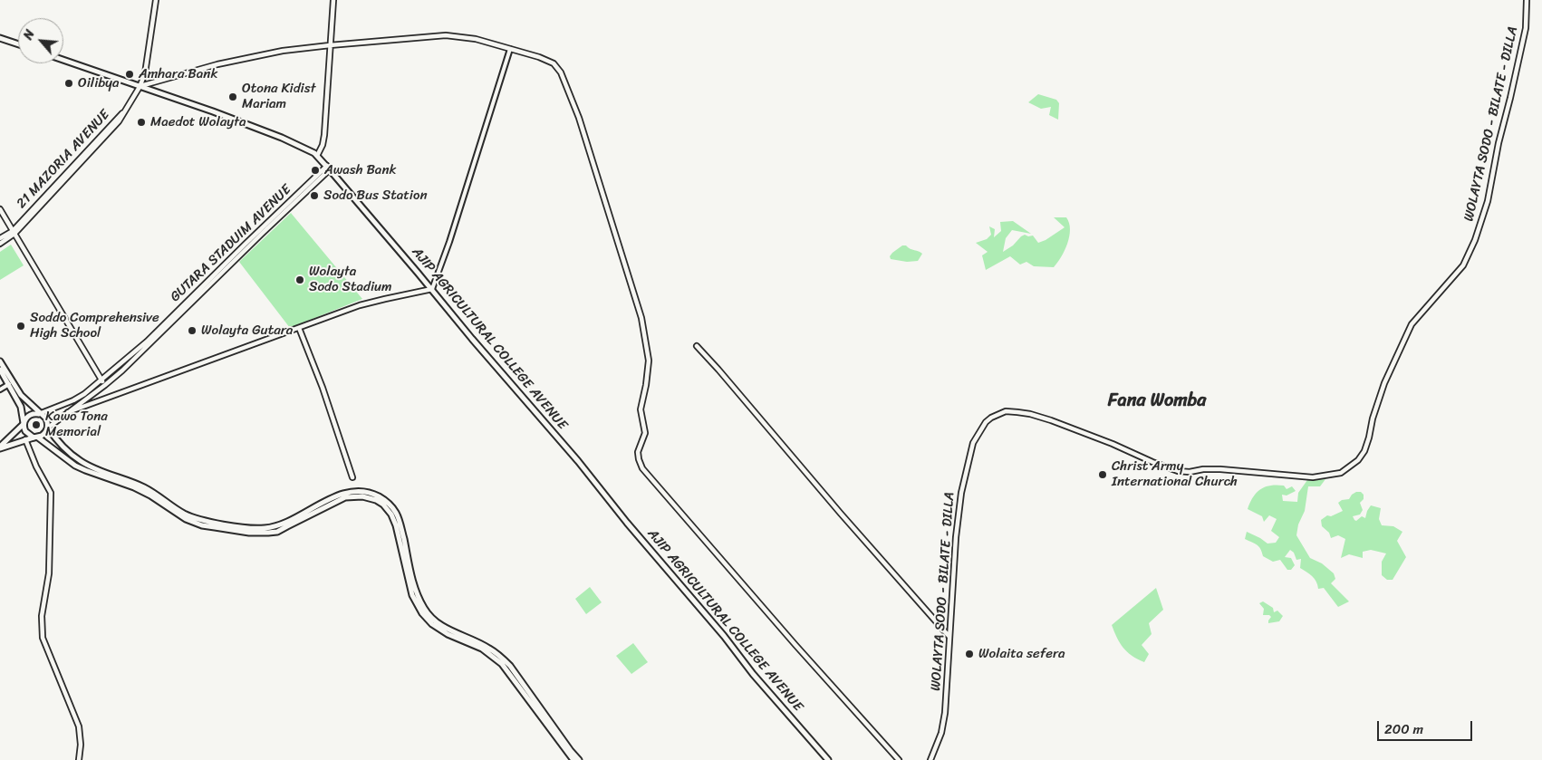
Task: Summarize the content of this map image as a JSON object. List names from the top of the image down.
{
  "streets": {
    "main road": [
      "WOLAYTA SODO - BILATE - DILLA",
      "21 MAZORIA AVENUE",
      "GUTARA STADUIM AVENUE",
      "AJIP AGRICULTURAL COLLEGE AVENUE"
    ]
  },
  "crossings": [
    ["21 MAZORIA AVENUE", "AJIP AGRICULTURAL COLLEGE AVENUE"],
    ["GUTARA STADUIM AVENUE", "AJIP AGRICULTURAL COLLEGE AVENUE"]
  ],
  "districts": ["Fana Womba"],
  "places": [
    "Amhara Bank",
    "Oilibya",
    "Otona Kidist Mariam",
    "Maedot Wolayta",
    "Awash Bank",
    "Sodo Bus Station",
    "Wolayta Sodo Stadium",
    "Soddo Comprehensive High School",
    "Wolayta Gutara",
    "Kawo Tona Memorial",
    "Christ Army International Church",
    "Wolaita sefera"
  ],
  "scale_bar": "200 m",
  "north": "top left"
}
